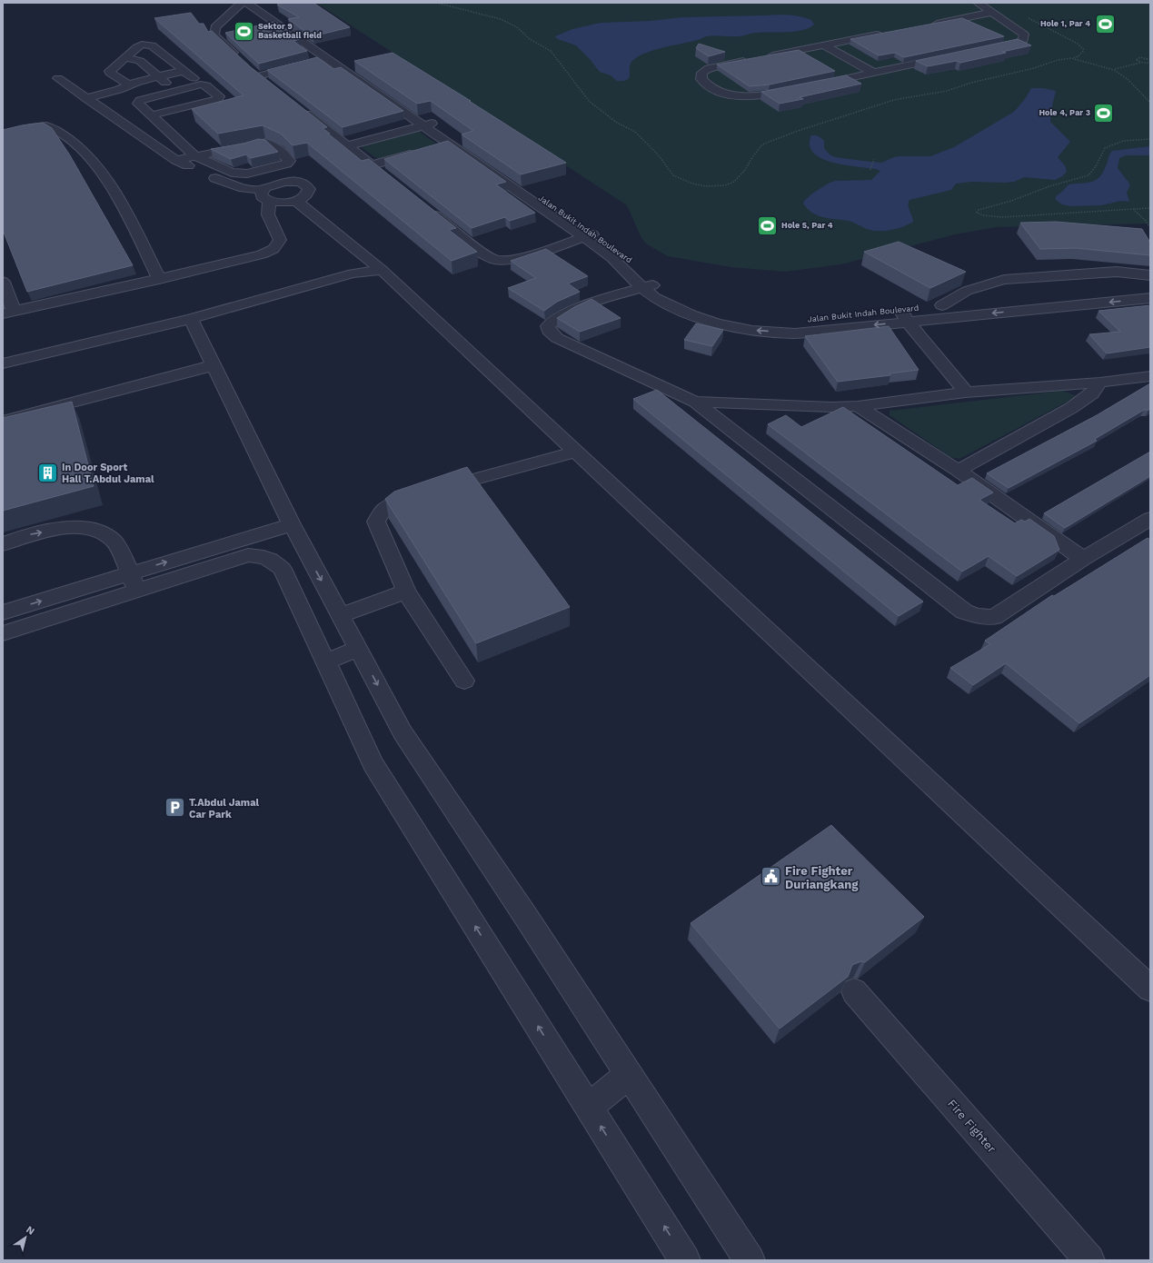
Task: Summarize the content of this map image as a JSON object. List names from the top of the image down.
{
  "streets": {
    "street": ["Jalan Bukit Indah Boulevard", "Fire Fighter"]
  },
  "places": {
    "sports": [
      "Hole 1, Par 4",
      "Sektor 9 Basketball field",
      "Hole 4, Par 3",
      "Hole 5, Par 4"
    ],
    "building": ["In Door Sport Hall T.Abdul Jamal"],
    "parking": ["T.Abdul Jamal Car Park"],
    "public building": ["Fire Fighter Duriangkang"]
  },
  "north": "top right"
}
